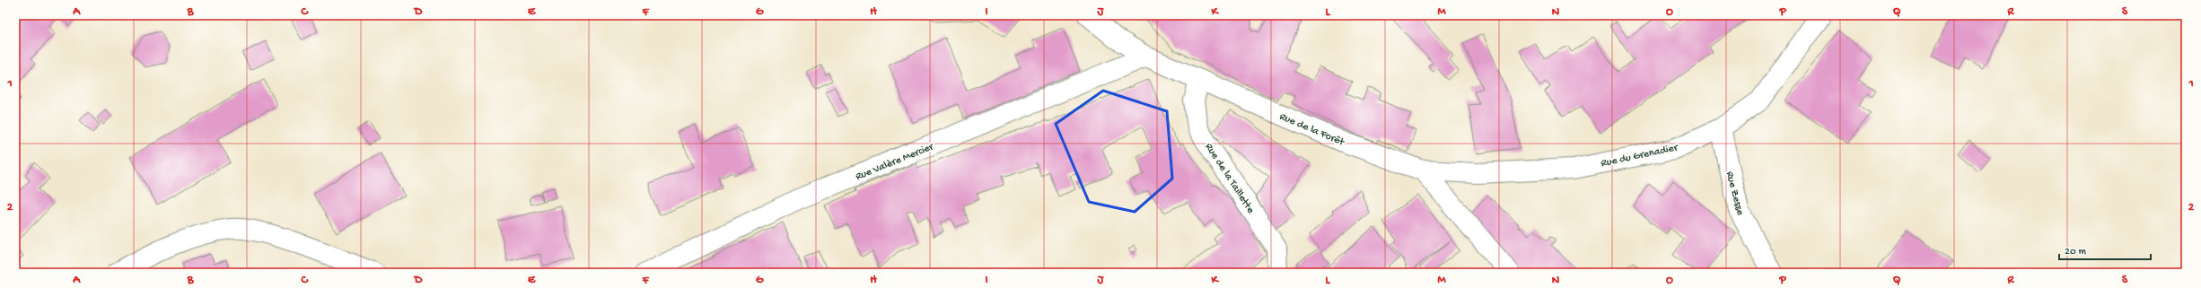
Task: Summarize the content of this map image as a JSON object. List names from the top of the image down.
{
  "streets": {
    "street": [
      "Rue de la Forêt",
      "Rue du Grenadier",
      "Rue Valère Mercier",
      "Rue de la Taillette",
      "Rue Zesse"
    ]
  },
  "crossings": [
    ["Rue de la Forêt", "Rue du Grenadier"],
    ["Rue de la Forêt", "Rue Valère Mercier"],
    ["Rue de la Forêt", "Rue de la Taillette"],
    ["Rue du Grenadier", "Rue Zesse"]
  ],
  "scale_bar": "20 m",
  "grid": {
    "columns": [
      "A",
      "B",
      "C",
      "D",
      "E",
      "F",
      "G",
      "H",
      "I",
      "J",
      "K",
      "L",
      "M",
      "N",
      "O",
      "P",
      "Q",
      "R",
      "S"
    ],
    "rows": ["1", "2"]
  }
}
